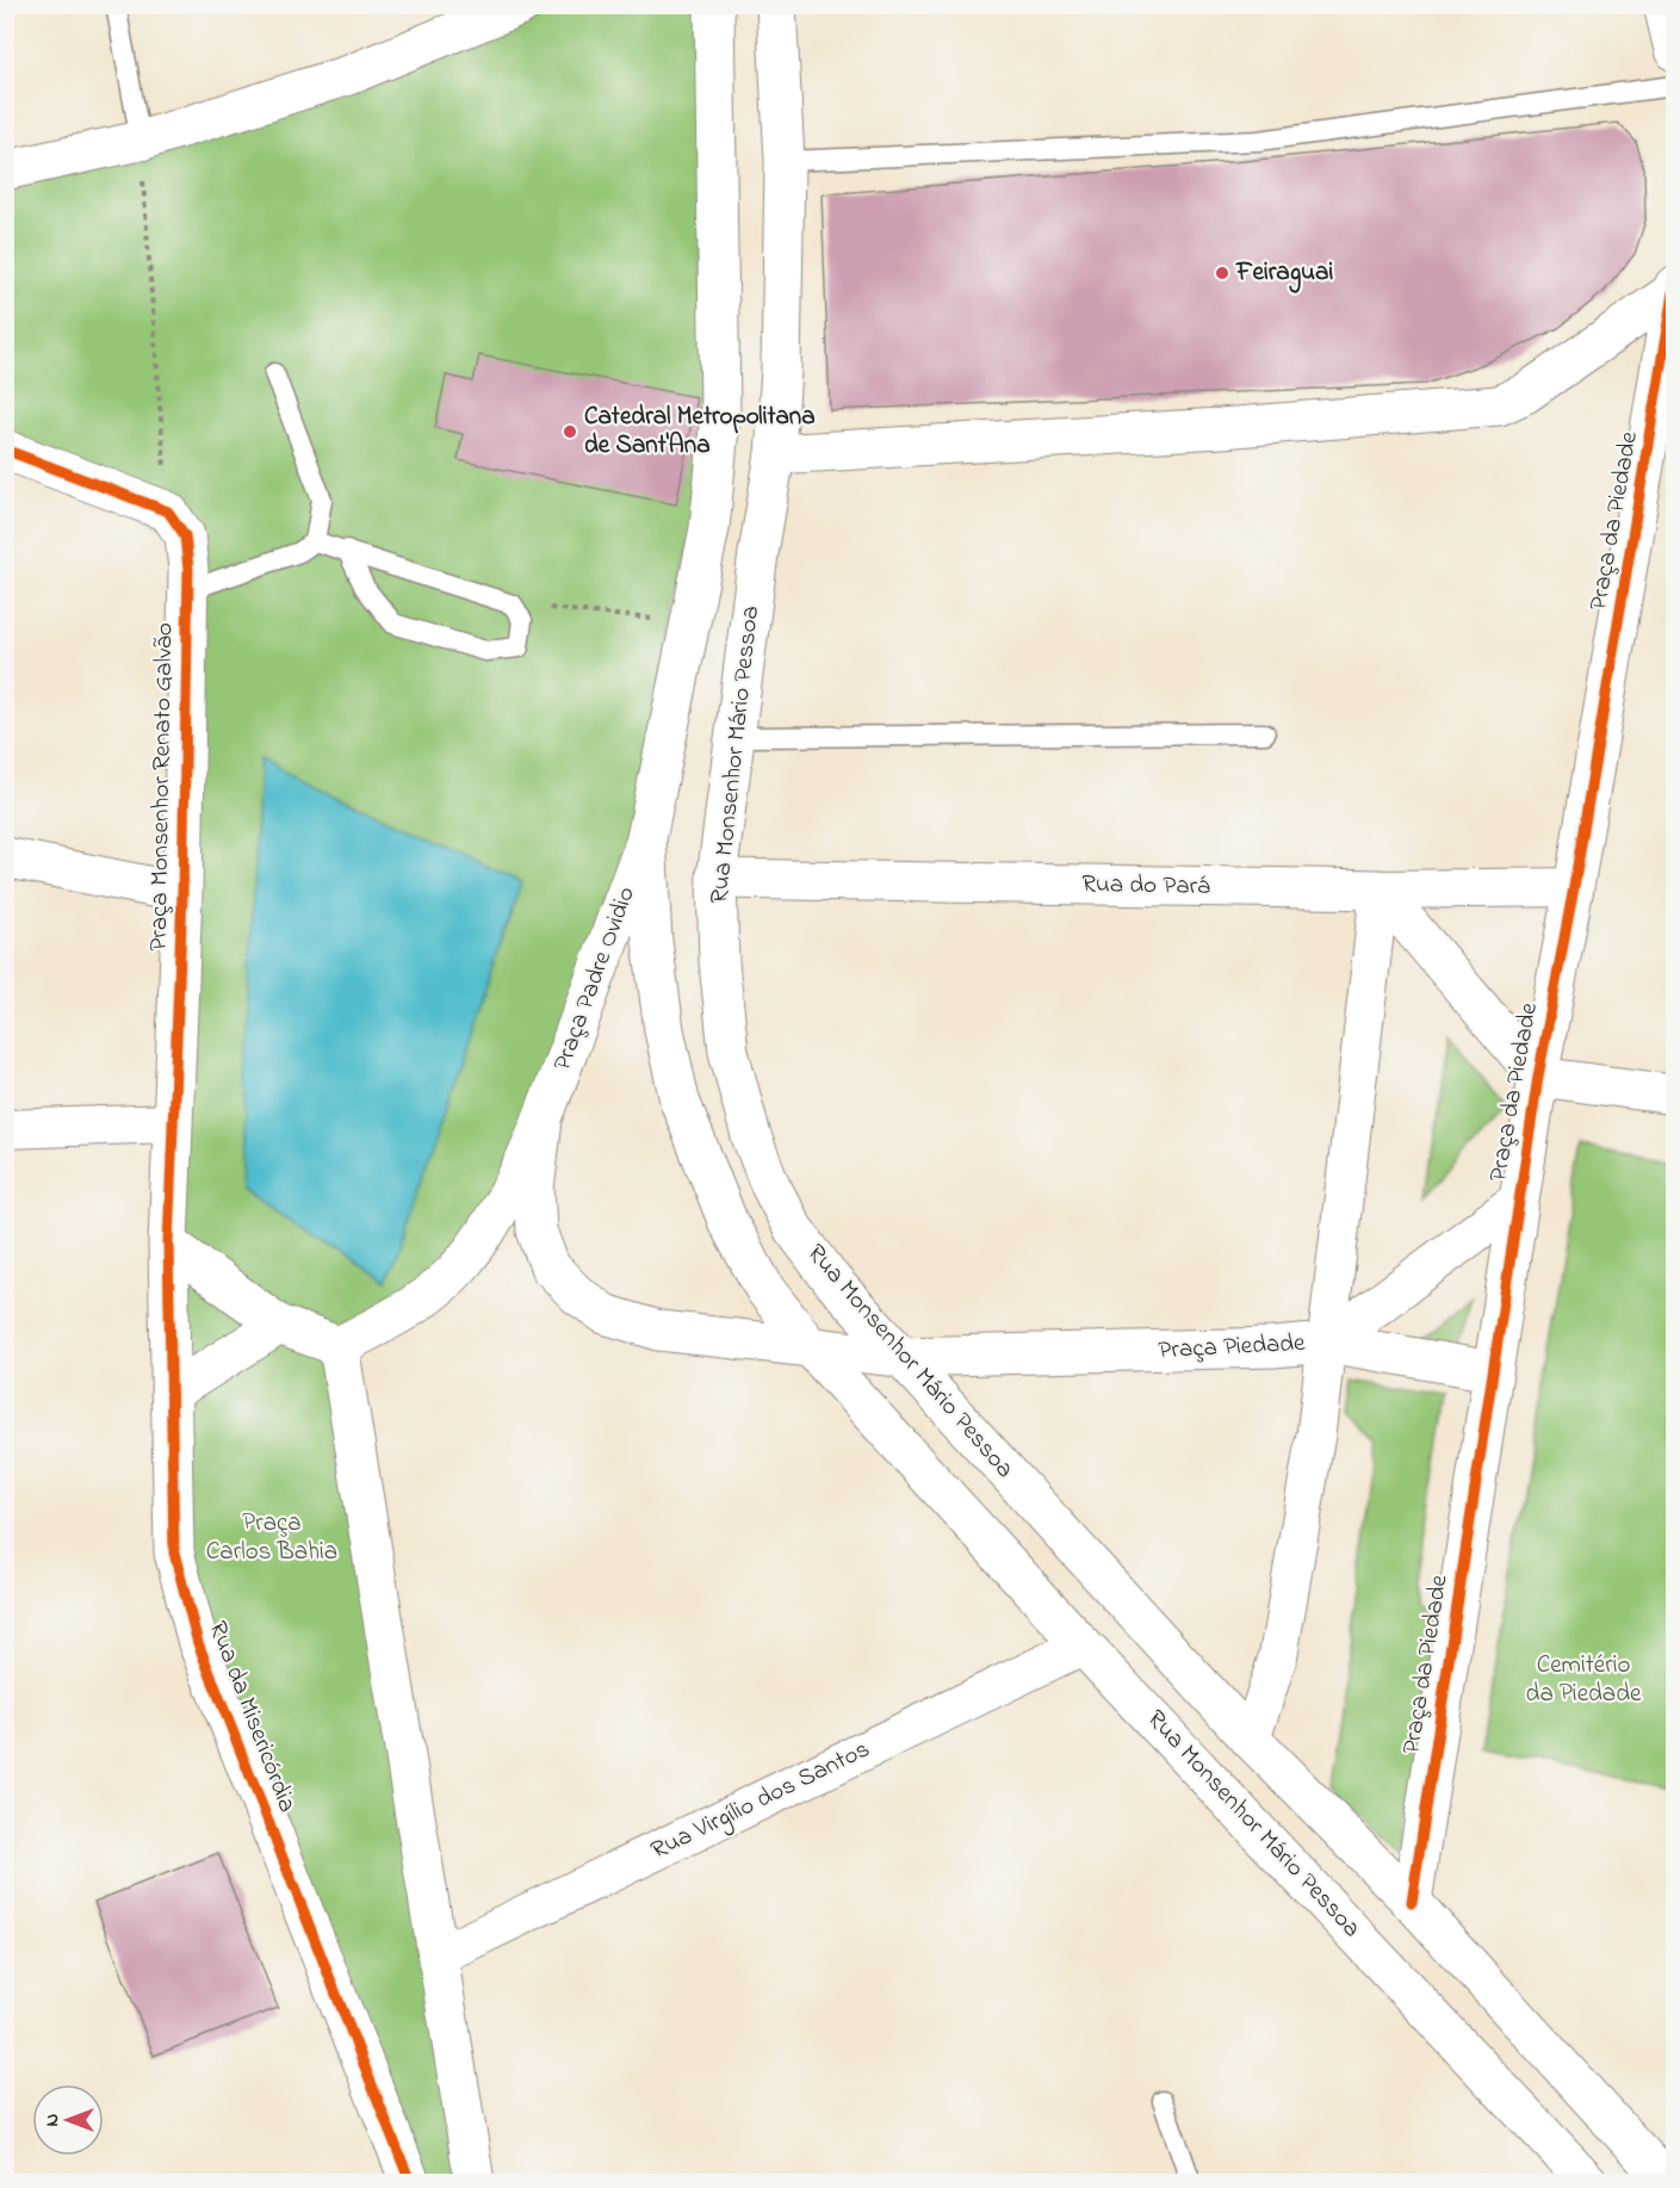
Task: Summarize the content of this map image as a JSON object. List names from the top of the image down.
{
  "streets": {
    "main road": [
      "Praça da Piedade",
      "Rua Monsenhor Mário Pessoa",
      "Praça Monsenhor Renato Galvão",
      "Rua do Pará",
      "Praça Padre Ovidio",
      "Praça Piedade",
      "Rua da Misericórdia"
    ],
    "street": ["Rua Virgílio dos Santos"]
  },
  "crossings": [
    ["Praça da Piedade", "Rua Monsenhor Mário Pessoa"],
    ["Praça da Piedade", "Rua do Pará"],
    ["Praça da Piedade", "Praça Piedade"],
    ["Rua Monsenhor Mário Pessoa", "Rua do Pará"],
    ["Rua Monsenhor Mário Pessoa", "Praça Padre Ovidio"],
    ["Rua Monsenhor Mário Pessoa", "Praça Piedade"],
    ["Rua Monsenhor Mário Pessoa", "Rua Virgílio dos Santos"],
    ["Praça Monsenhor Renato Galvão", "Rua da Misericórdia"]
  ],
  "parks": ["Praça Carlos Bahia", "Cemitério da Piedade"],
  "places": ["Feiraguai", "Catedral Metropolitana de Sant'Ana"],
  "north": "left"
}
